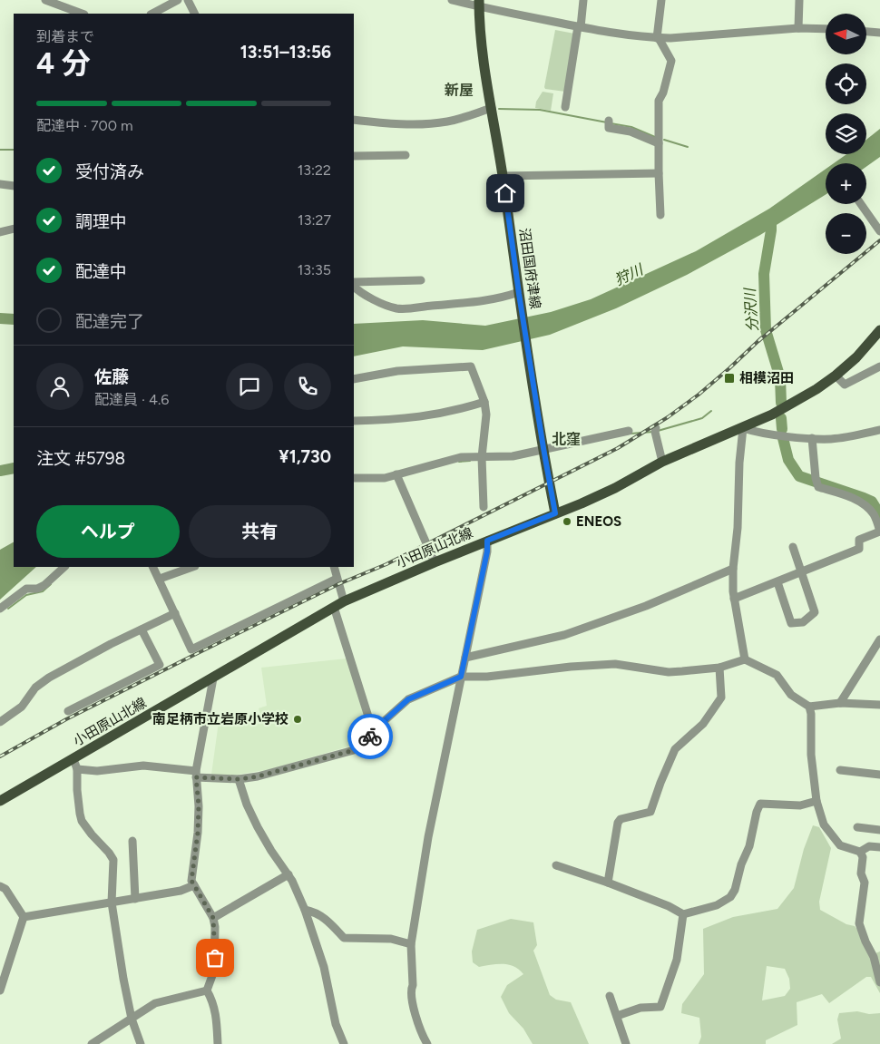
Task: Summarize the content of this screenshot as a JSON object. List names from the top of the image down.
{
  "streets": {
    "main road": ["沼田国府津線", "小田原山北線"]
  },
  "crossings": [
    ["沼田国府津線", "小田原山北線"]
  ],
  "districts": ["新屋", "北窪"],
  "water": ["狩川", "分沢川"],
  "places": {
    "transit": ["相模沼田"],
    "other": ["ENEOS", "南足柄市立岩原小学校"]
  },
  "north": "left",
  "page": {
    "map_buttons": ["+", "−"],
    "heading": ["4 分", "到着まで", "13:51–13:56"],
    "panel": [
      "佐藤",
      "配達員 · 4.6",
      "注文 #5798",
      "¥1,730"
    ],
    "bar": "配達中 · 700 m",
    "list": [
      ["受付済み", "13:22"],
      ["調理中", "13:27"],
      ["配達中", "13:35"],
      "配達完了"
    ],
    "buttons": ["ヘルプ", "共有"]
  }
}
